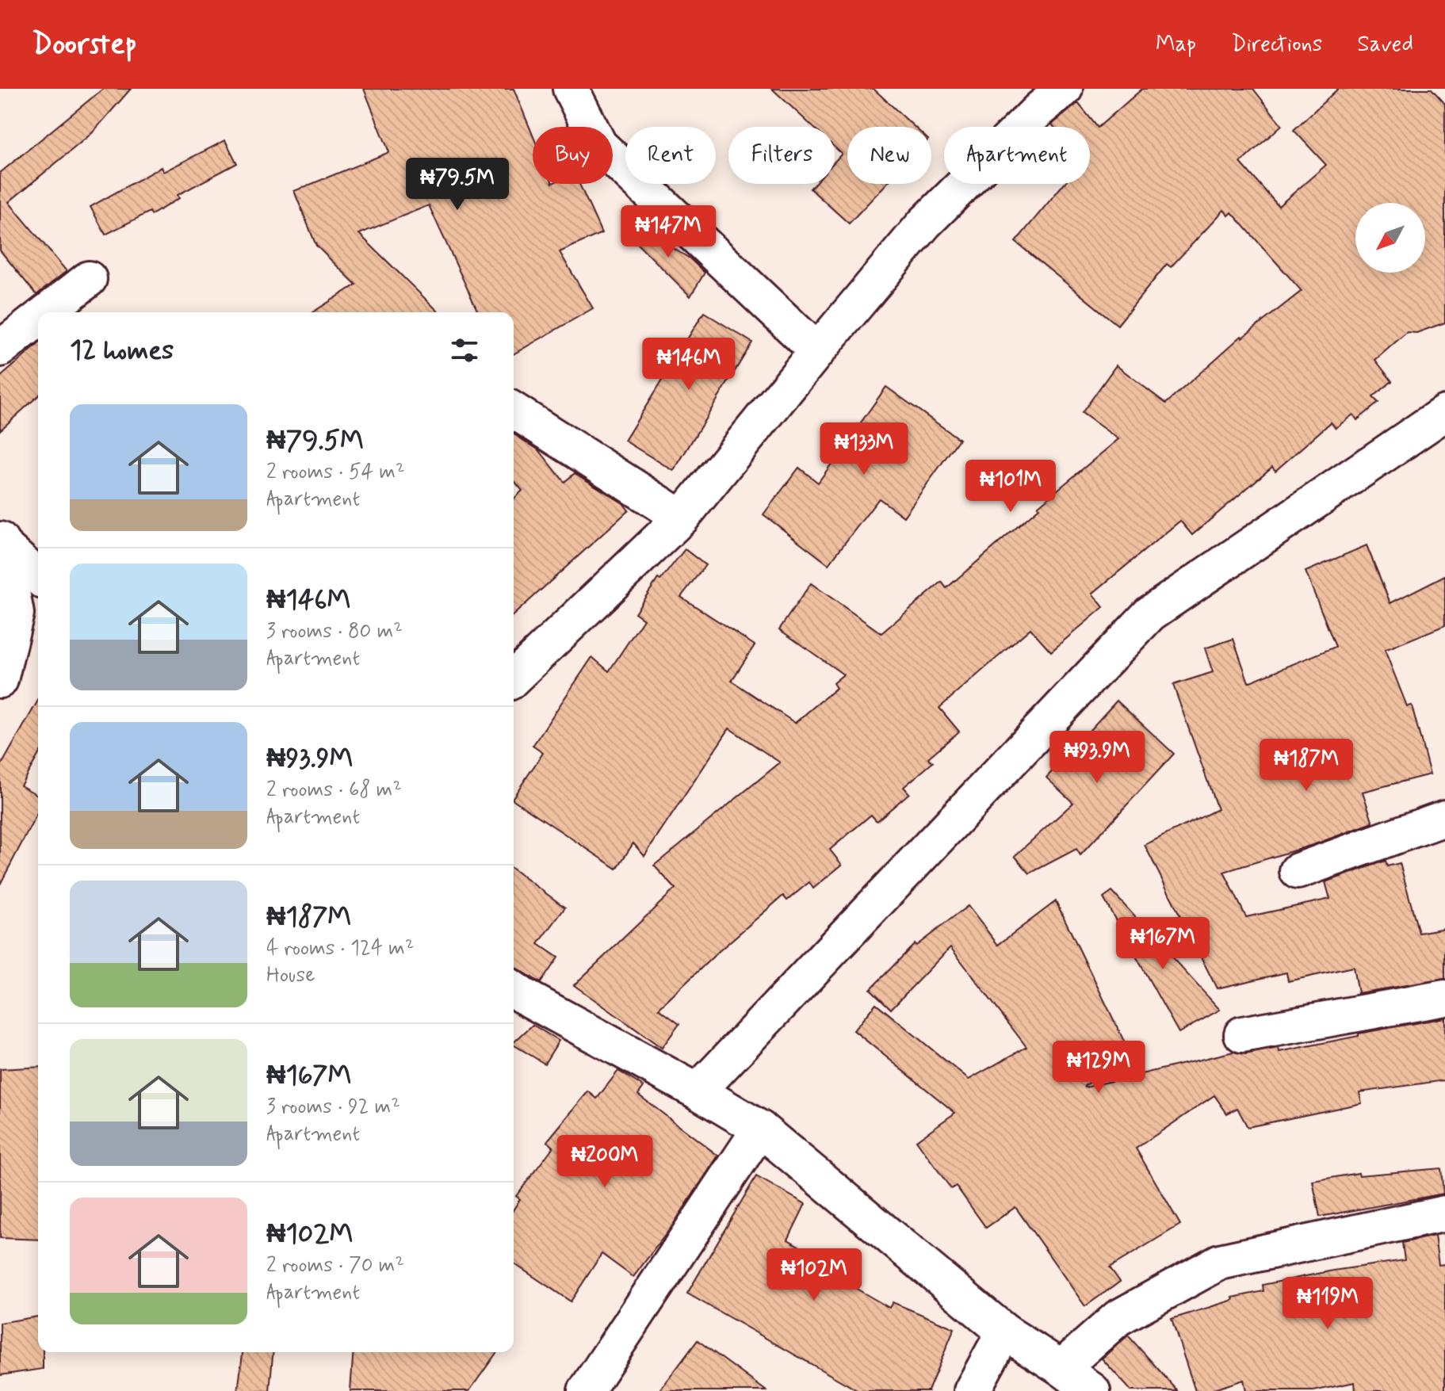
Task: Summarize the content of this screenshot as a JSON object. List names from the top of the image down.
{
  "north": "bottom left",
  "page": {
    "header": "Doorstep",
    "nav": ["Map", "Directions", "Saved"],
    "chip": [
      "Buy",
      "Rent",
      "Filters",
      "New",
      "Apartment"
    ],
    "price": [
      "₦79.5M",
      "₦147M",
      "₦146M",
      "₦133M",
      "₦101M",
      "₦93.9M",
      "₦187M",
      "₦167M",
      "₦129M",
      "₦200M",
      "₦102M",
      "₦119M"
    ],
    "heading": "12 homes",
    "list": [
      {
        "name": "₦79.5M",
        "note": "2 rooms · 54 m² · Apartment"
      },
      {
        "name": "₦146M",
        "note": "3 rooms · 80 m² · Apartment"
      },
      {
        "name": "₦93.9M",
        "note": "2 rooms · 68 m² · Apartment"
      },
      {
        "name": "₦187M",
        "note": "4 rooms · 124 m² · House"
      },
      {
        "name": "₦167M",
        "note": "3 rooms · 92 m² · Apartment"
      },
      {
        "name": "₦102M",
        "note": "2 rooms · 70 m² · Apartment"
      }
    ]
  }
}
